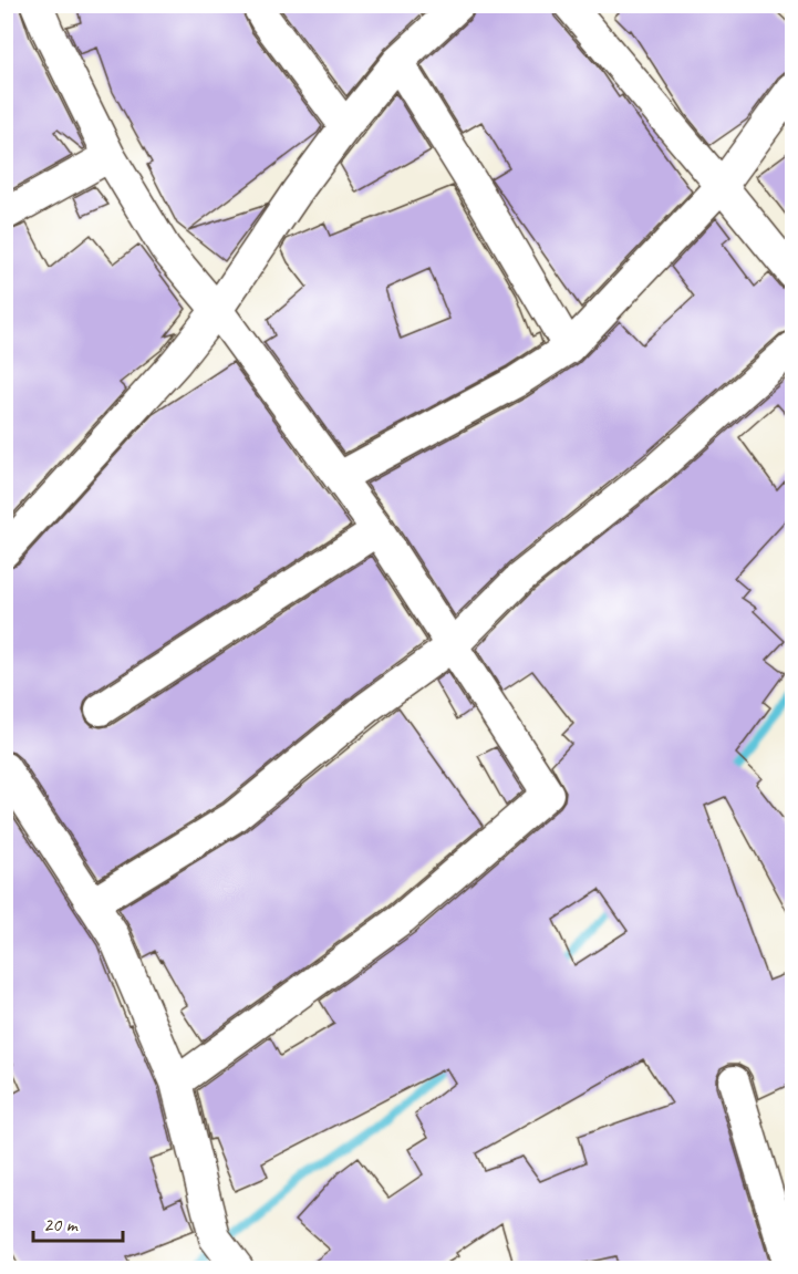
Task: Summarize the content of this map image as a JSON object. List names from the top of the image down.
{
  "scale_bar": "20 m"
}
